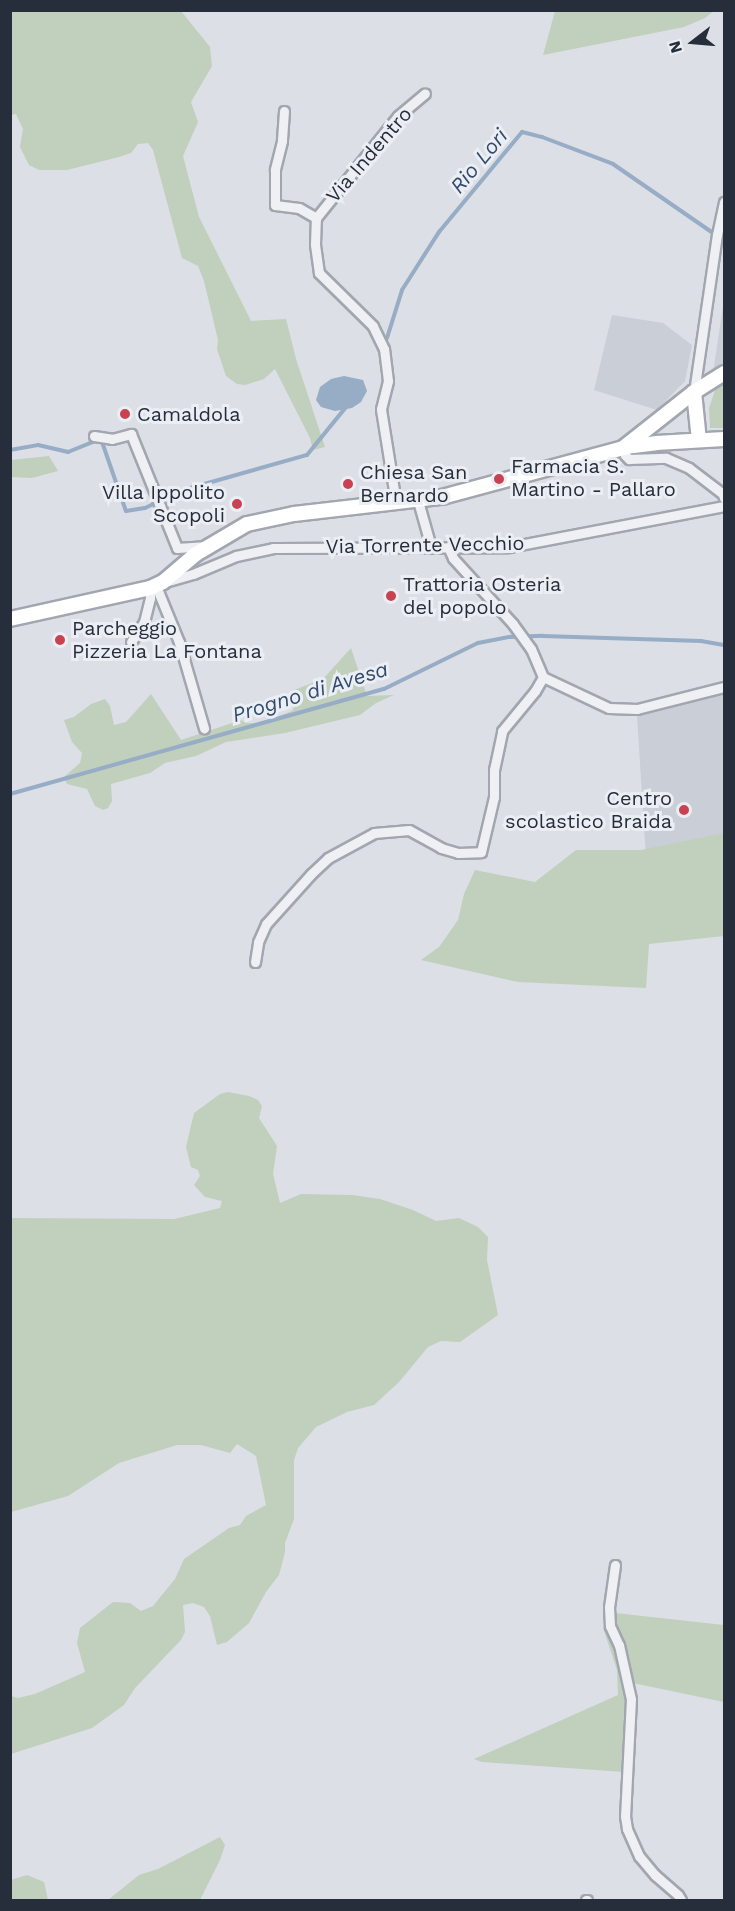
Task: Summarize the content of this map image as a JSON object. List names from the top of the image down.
{
  "streets": {
    "street": ["Via Indentro", "Via Torrente Vecchio"]
  },
  "water": ["Rio Lori", "Progno di Avesa"],
  "places": [
    "Camaldola",
    "Farmacia S. Martino - Pallaro",
    "Chiesa San Bernardo",
    "Villa Ippolito Scopoli",
    "Trattoria Osteria del popolo",
    "Parcheggio Pizzeria La Fontana",
    "Centro scolastico Braida"
  ],
  "north": "left"
}
